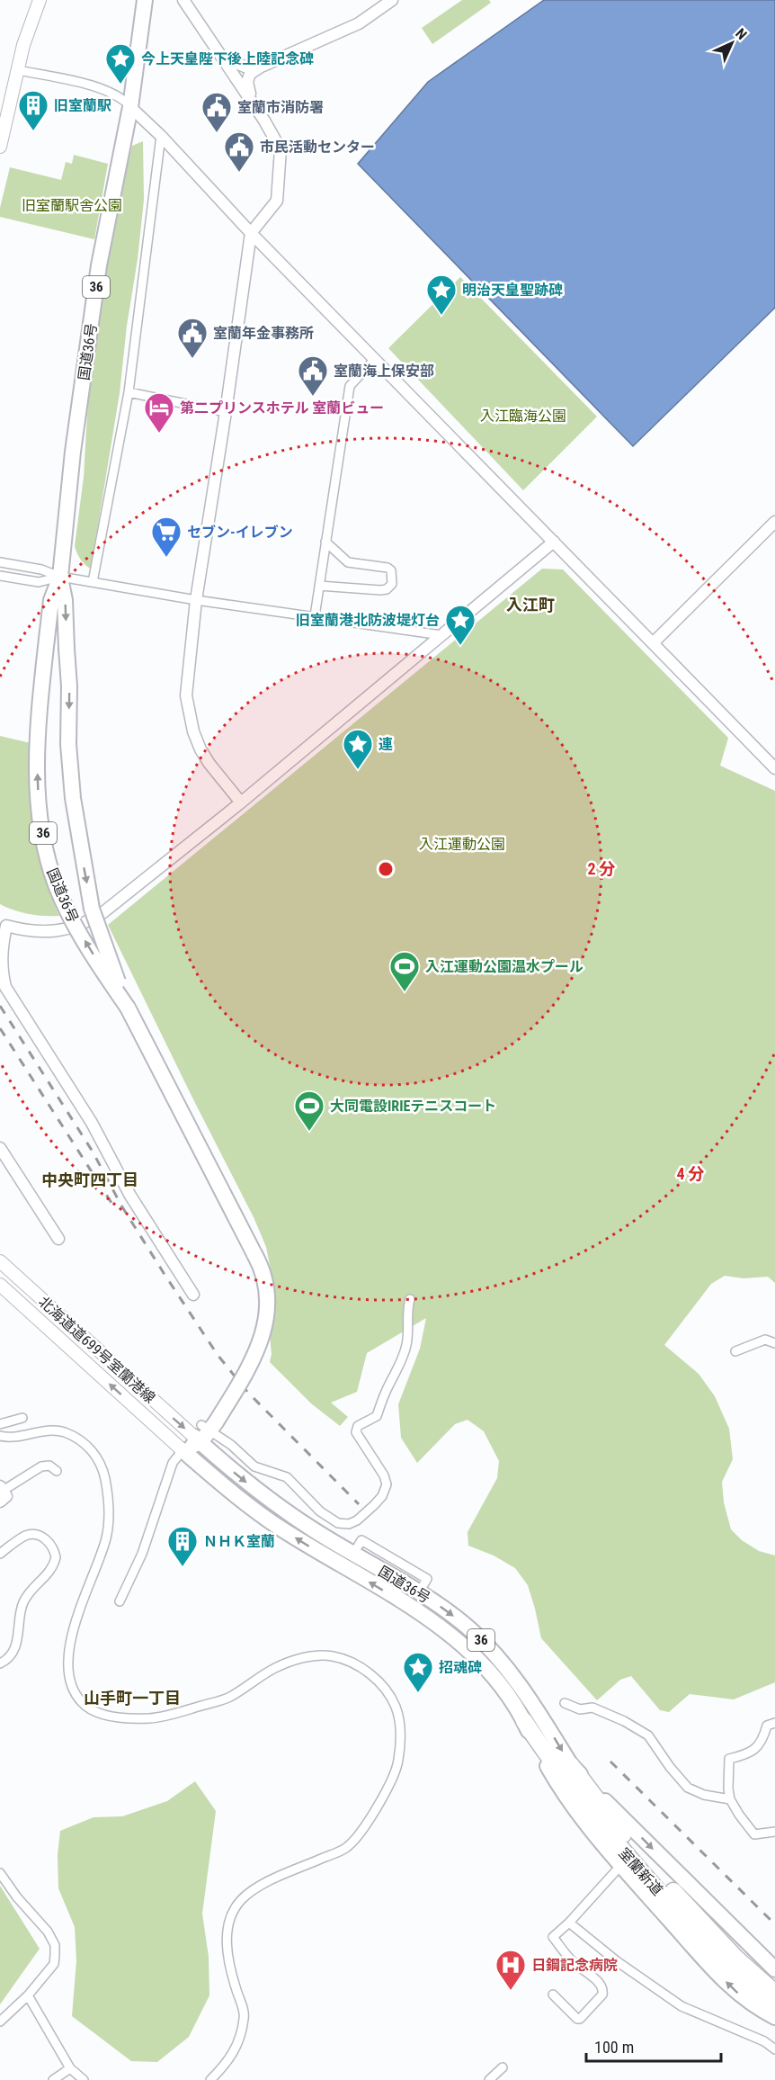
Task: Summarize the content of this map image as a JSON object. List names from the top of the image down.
{
  "streets": {
    "highway": ["36", "国道36号", "室蘭新道"],
    "main road": ["北海道道699号室蘭港線"]
  },
  "crossings": [
    ["国道36号", "北海道道699号室蘭港線"],
    ["国道36号", "室蘭新道"]
  ],
  "districts": ["入江町", "中央町四丁目", "山手町一丁目"],
  "parks": ["旧室蘭駅舎公園", "入江臨海公園", "入江運動公園"],
  "places": {
    "place": [
      "今上天皇陛下後上陸記念碑",
      "明治天皇聖跡碑",
      "旧室蘭港北防波堤灯台",
      "連",
      "招魂碑"
    ],
    "building": ["旧室蘭駅", "ＮＨＫ室蘭"],
    "public building": [
      "室蘭市消防署",
      "市民活動センター",
      "室蘭年金事務所",
      "室蘭海上保安部"
    ],
    "hotel": ["第二プリンスホテル 室蘭ビュー"],
    "supermarket": ["セブン-イレブン"],
    "sports": ["入江運動公園温水プール", "大同電設IRIEテニスコート"],
    "hospital": ["日鋼記念病院"]
  },
  "scale_bar": "100 m",
  "north": "top right",
  "rings": ["2 分", "4 分"]
}
